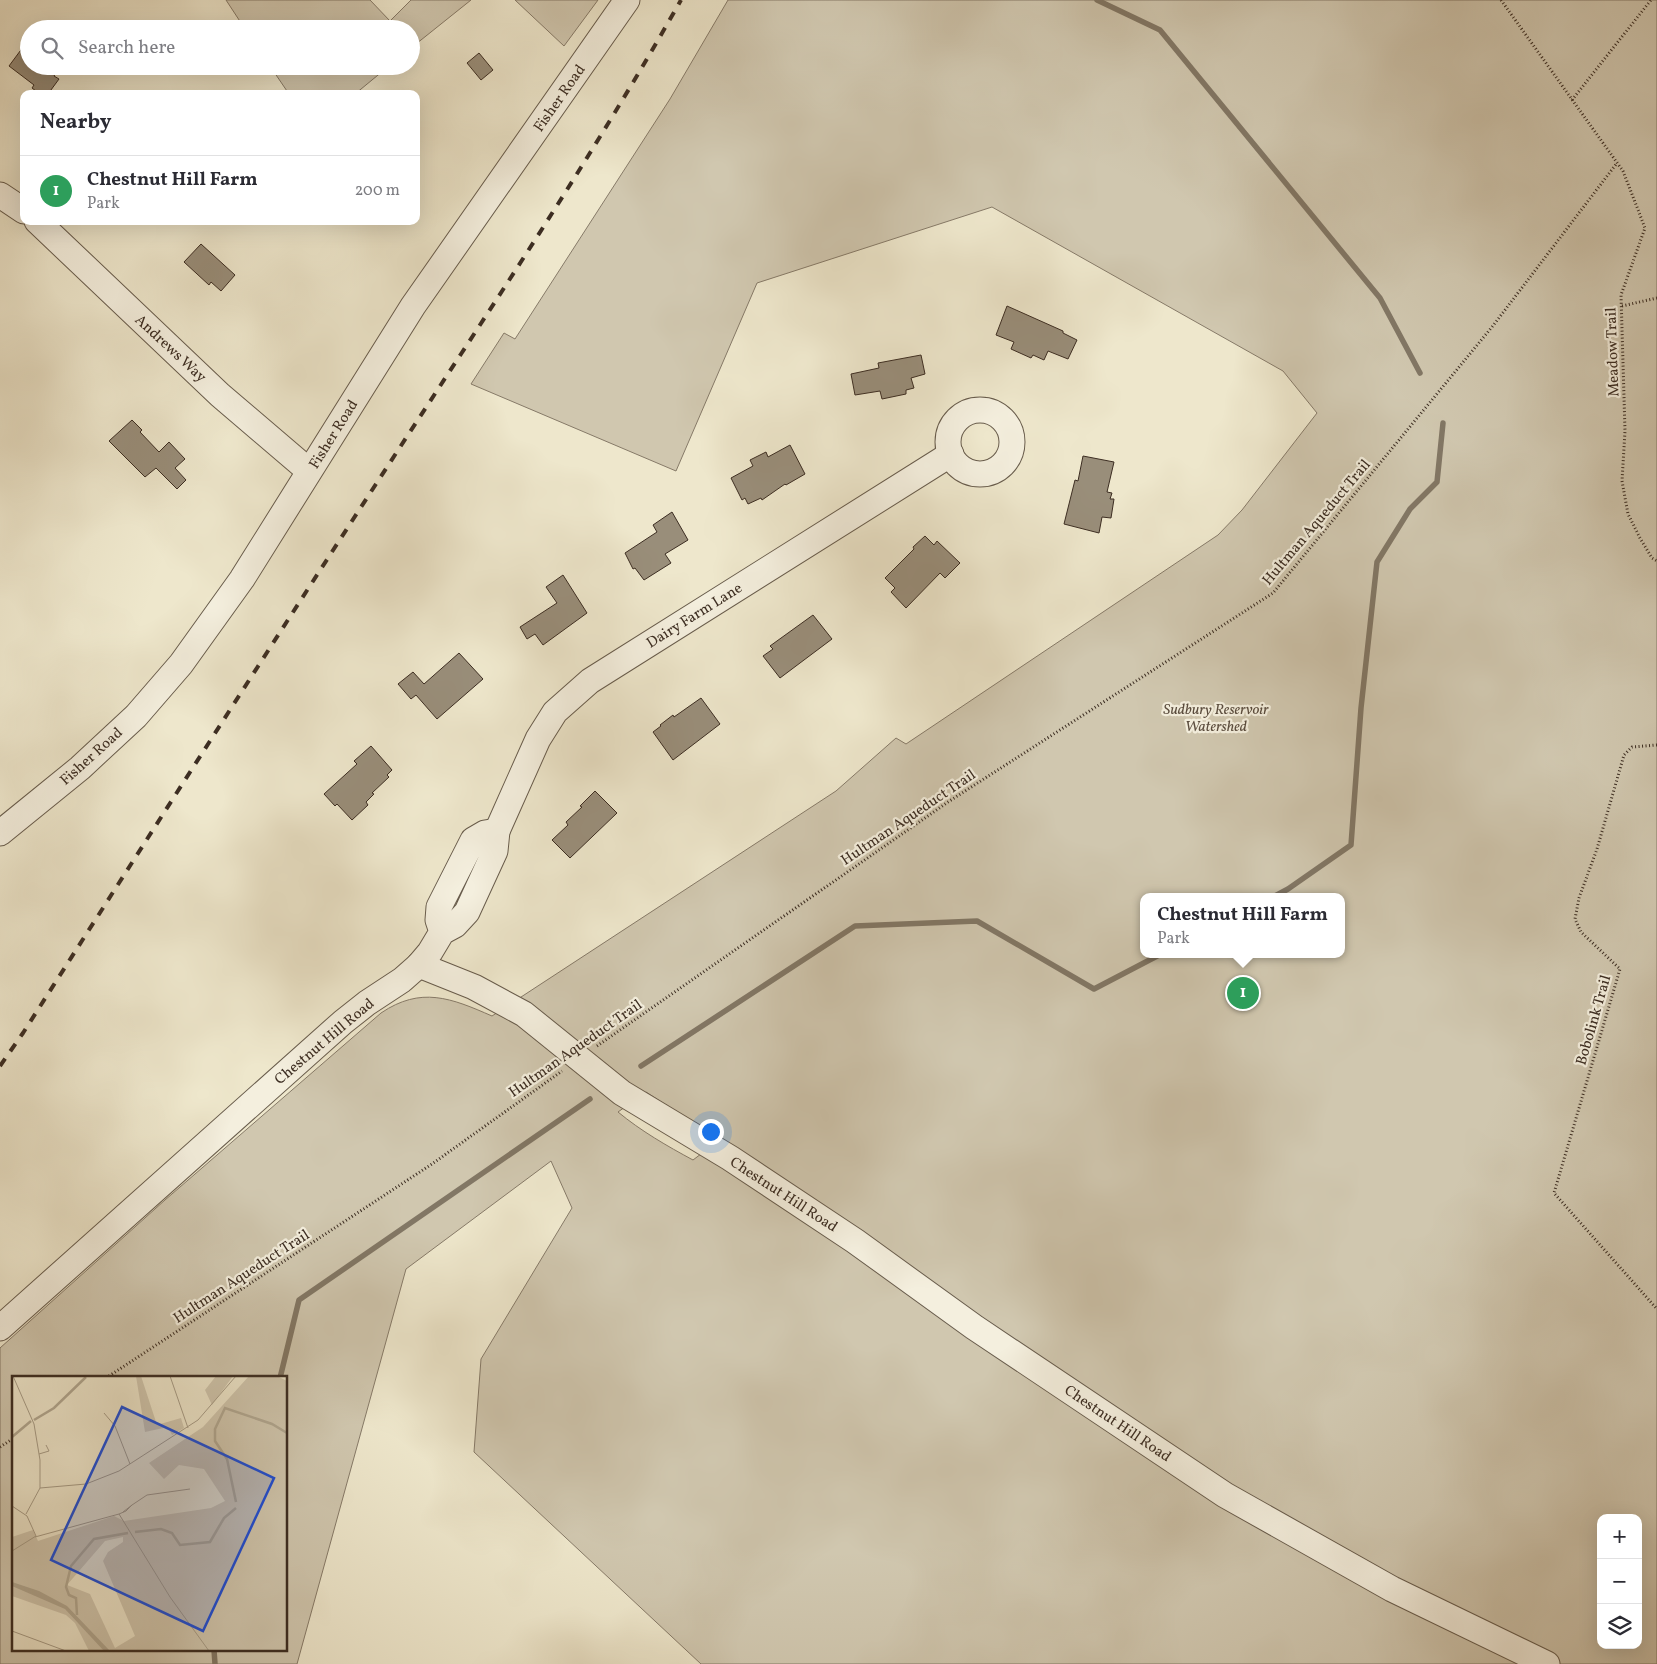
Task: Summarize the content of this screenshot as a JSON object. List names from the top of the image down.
{
  "streets": {
    "street": [
      "Fisher Road",
      "Andrews Way",
      "Dairy Farm Lane",
      "Chestnut Hill Road"
    ],
    "path": ["Meadow Trail", "Hultman Aqueduct Trail", "Bobolink Trail"]
  },
  "crossings": [
    ["Fisher Road", "Andrews Way"],
    ["Meadow Trail", "Hultman Aqueduct Trail"],
    ["Hultman Aqueduct Trail", "Chestnut Hill Road"],
    ["Dairy Farm Lane", "Chestnut Hill Road"]
  ],
  "parks": ["Sudbury Reservoir Watershed"],
  "page": {
    "search": "Search here",
    "heading": "Nearby",
    "list": [
      {
        "mark": "1",
        "name": "Chestnut Hill Farm",
        "note": "Park",
        "value": "200 m"
      }
    ],
    "popup": ["Chestnut Hill Farm", "Park"],
    "pins": "1",
    "map_buttons": ["+", "−"]
  }
}
